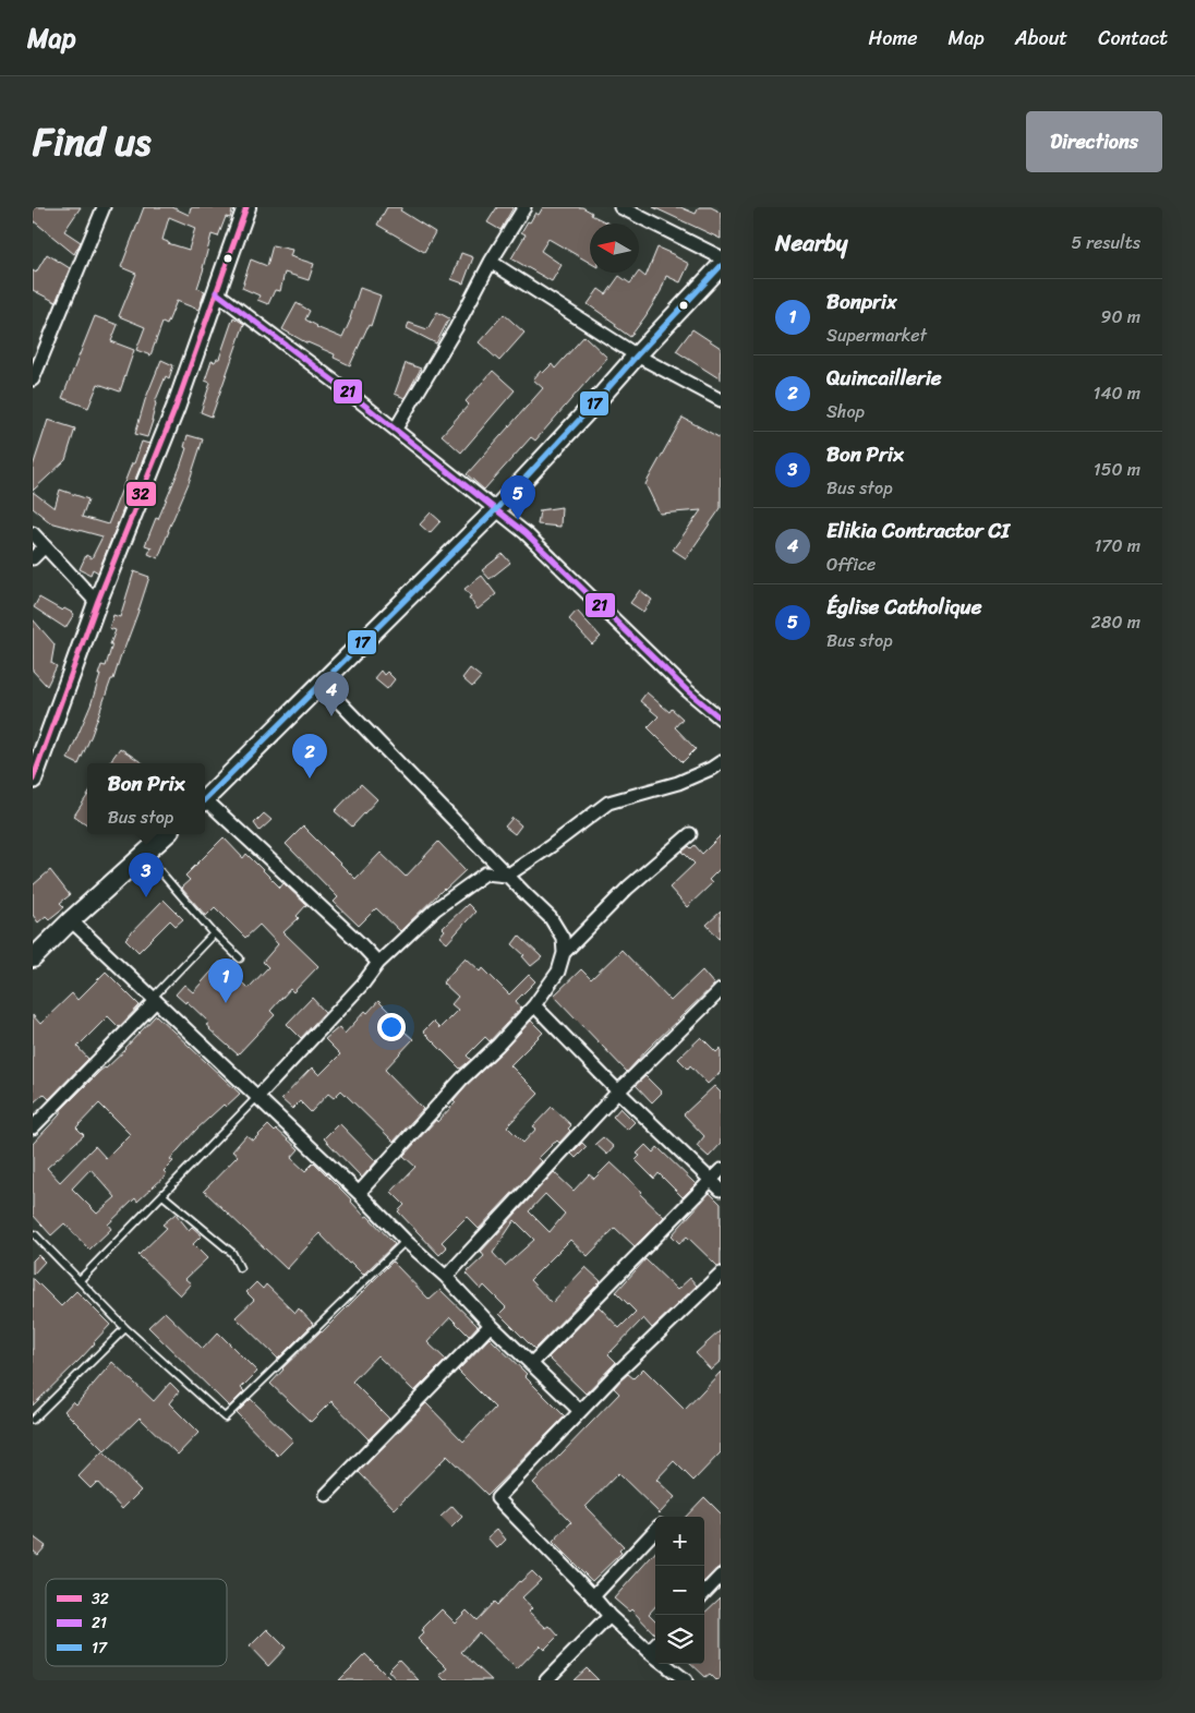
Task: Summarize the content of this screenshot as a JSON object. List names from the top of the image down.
{
  "lines": ["transit line 32", "transit line 17", "transit line 21"],
  "legend": ["32", "21", "17"],
  "north": "left",
  "page": {
    "header": "Map",
    "nav": [
      "Home",
      "Map",
      "About",
      "Contact"
    ],
    "title": "Find us",
    "buttons": "Directions",
    "heading": ["Nearby", "5 results"],
    "list": [
      {
        "mark": "1",
        "name": "Bonprix",
        "note": "Supermarket",
        "value": "90 m"
      },
      {
        "mark": "2",
        "name": "Quincaillerie",
        "note": "Shop",
        "value": "140 m"
      },
      {
        "mark": "3",
        "name": "Bon Prix",
        "note": "Bus stop",
        "value": "150 m"
      },
      {
        "mark": "4",
        "name": "Elikia Contractor CI",
        "note": "Office",
        "value": "170 m"
      },
      {
        "mark": "5",
        "name": "Église Catholique",
        "note": "Bus stop",
        "value": "280 m"
      }
    ],
    "pins": [
      "5",
      "4",
      "2",
      "3",
      "1"
    ],
    "popup": ["Bon Prix", "Bus stop"],
    "map_buttons": ["+", "−"]
  }
}
